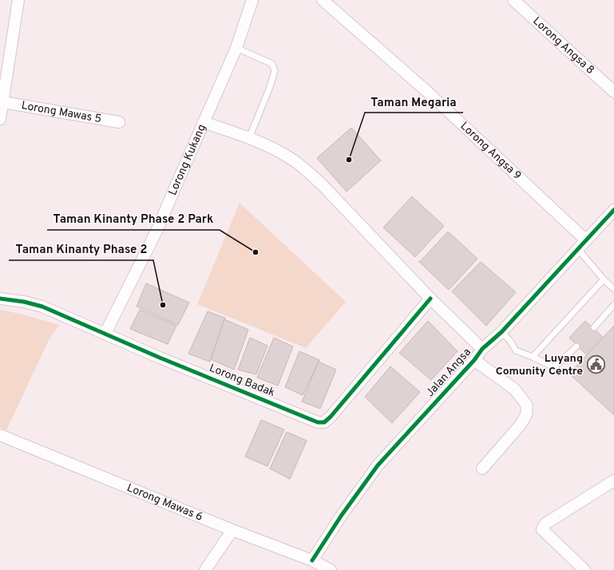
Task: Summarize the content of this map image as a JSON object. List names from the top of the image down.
{
  "streets": {
    "street": [
      "Lorong Angsa 8",
      "Lorong Mawas 5",
      "Lorong Angsa 9",
      "Lorong Kukang",
      "Jalan Angsa",
      "Lorong Badak",
      "Lorong Mawas 6"
    ]
  },
  "crossings": [
    ["Lorong Angsa 9", "Jalan Angsa"],
    ["Lorong Kukang", "Lorong Badak"],
    ["Jalan Angsa", "Lorong Mawas 6"]
  ],
  "places": {
    "other": ["Taman Megaria", "Taman Kinanty Phase 2 Park", "Taman Kinanty Phase 2"],
    "public building": ["Luyang Comunity Centre"]
  }
}
